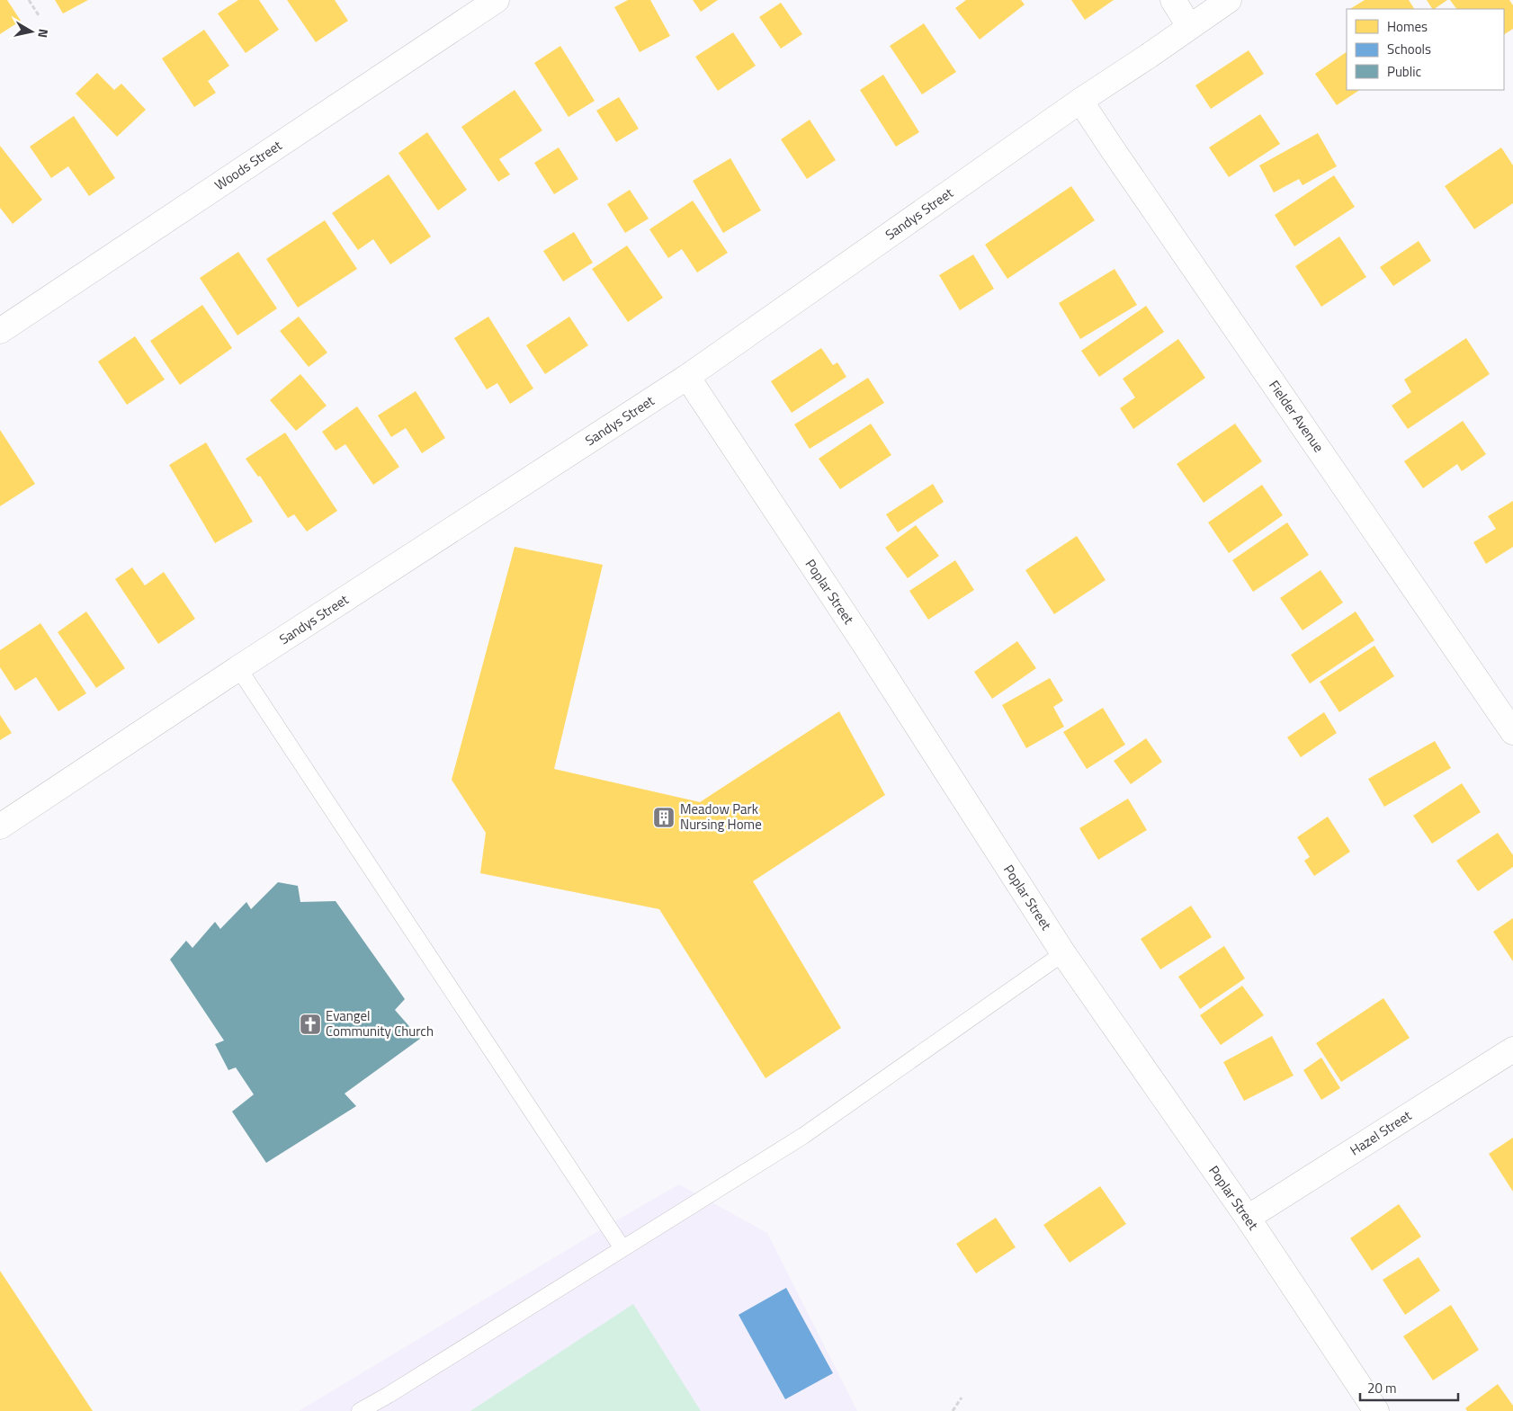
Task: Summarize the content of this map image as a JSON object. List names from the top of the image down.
{
  "streets": {
    "street": [
      "Woods Street",
      "Sandys Street",
      "Fielder Avenue",
      "Poplar Street",
      "Hazel Street"
    ]
  },
  "crossings": [
    ["Sandys Street", "Fielder Avenue"],
    ["Sandys Street", "Poplar Street"],
    ["Poplar Street", "Hazel Street"]
  ],
  "places": {
    "building": ["Meadow Park Nursing Home"],
    "church": ["Evangel Community Church"]
  },
  "legend": ["Homes", "Schools", "Public"],
  "scale_bar": "20 m",
  "north": "right"
}
